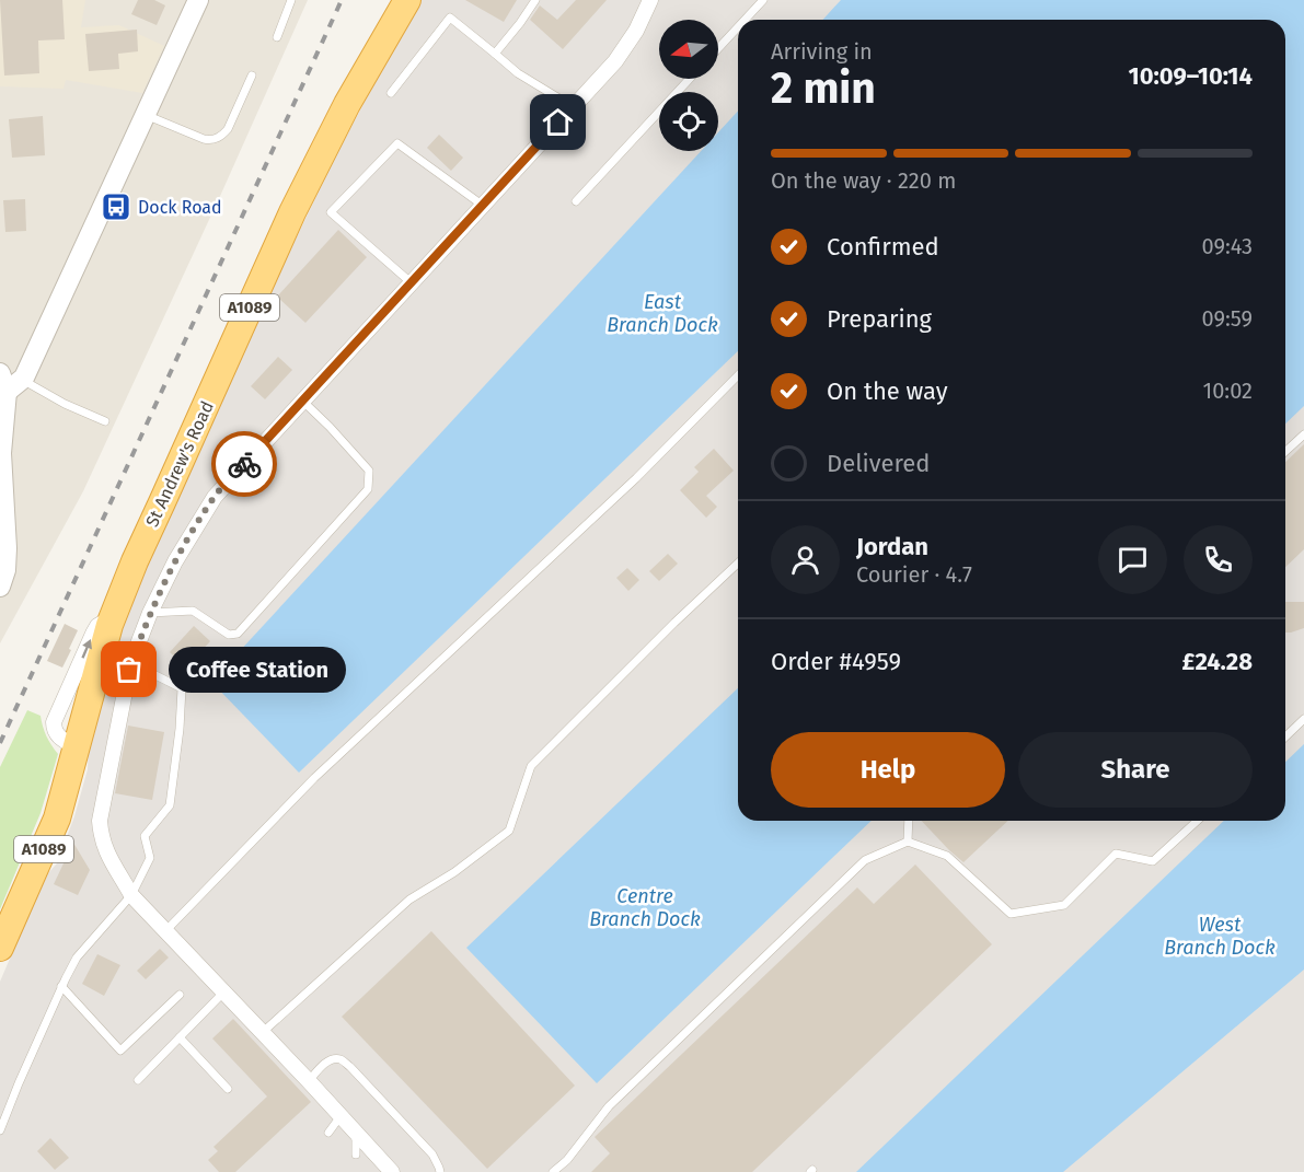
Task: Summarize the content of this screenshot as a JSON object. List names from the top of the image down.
{
  "streets": {
    "highway": ["A1089", "St Andrew's Road"]
  },
  "water": ["East Branch Dock", "Centre Branch Dock", "West Branch Dock"],
  "places": {
    "bus stop": ["Dock Road"],
    "other": ["Coffee Station"]
  },
  "north": "left",
  "page": {
    "heading": ["2 min", "Arriving in", "10:09–10:14"],
    "panel": [
      "Jordan",
      "Courier · 4.7",
      "Order #4959",
      "£24.28"
    ],
    "bar": "On the way · 220 m",
    "list": [
      ["Confirmed", "09:43"],
      ["Preparing", "09:59"],
      ["On the way", "10:02"],
      "Delivered"
    ],
    "bubble": "Coffee Station",
    "buttons": ["Help", "Share"]
  }
}
